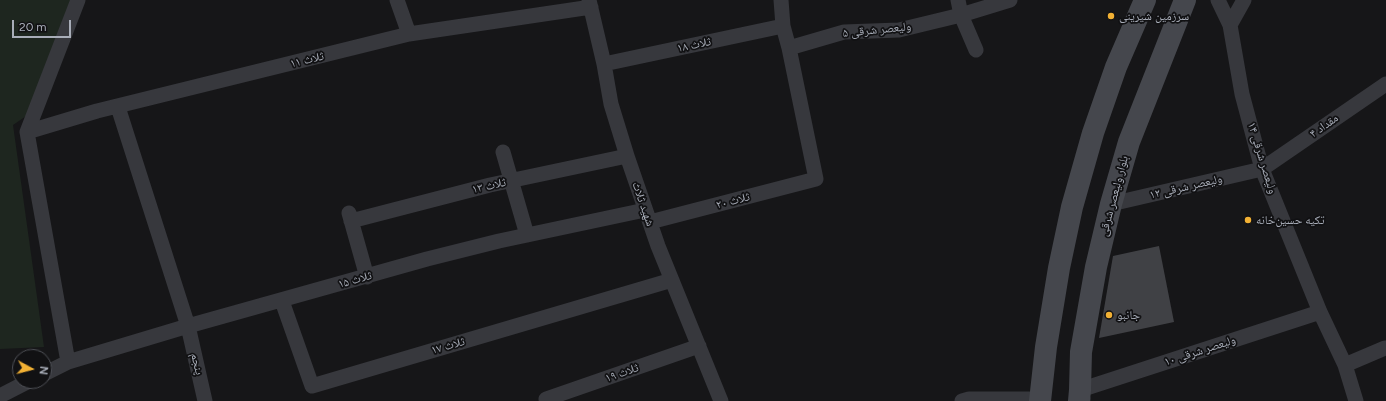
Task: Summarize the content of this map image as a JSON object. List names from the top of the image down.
{
  "streets": {
    "street": [
      "ولیعصر شرقی ۵",
      "ثلاث ۱۸",
      "ثلاث ۱۱",
      "مقداد ۴",
      "ولیعصر شرقی ۱۴",
      "ثلاث ۱۳",
      "ولیعصر شرقی ۱۲",
      "بلوار ولیعصر شرقی",
      "ثلاث ۲۰",
      "شهید ثلاث",
      "ثلاث ۱۵",
      "ثلاث ۱۷",
      "ولیعصر شرقی ۱۰",
      "پنجم",
      "ثلاث ۱۹"
    ]
  },
  "crossings": [
    ["ولیعصر شرقی ۵", "ثلاث ۲۰"],
    ["ثلاث ۱۸", "شهید ثلاث"],
    ["ثلاث ۱۱", "شهید ثلاث"],
    ["ثلاث ۱۱", "پنجم"],
    ["مقداد ۴", "ولیعصر شرقی ۱۴"],
    ["مقداد ۴", "ولیعصر شرقی ۱۲"],
    ["ولیعصر شرقی ۱۴", "ولیعصر شرقی ۱۲"],
    ["ولیعصر شرقی ۱۴", "ولیعصر شرقی ۱۰"],
    ["ثلاث ۱۳", "شهید ثلاث"],
    ["ثلاث ۱۳", "ثلاث ۱۵"],
    ["ولیعصر شرقی ۱۲", "بلوار ولیعصر شرقی"],
    ["بلوار ولیعصر شرقی", "ولیعصر شرقی ۱۰"],
    ["ثلاث ۲۰", "شهید ثلاث"],
    ["ثلاث ۲۰", "ثلاث ۱۵"],
    ["شهید ثلاث", "ثلاث ۱۵"],
    ["شهید ثلاث", "ثلاث ۱۷"],
    ["شهید ثلاث", "ثلاث ۱۹"],
    ["ثلاث ۱۵", "ثلاث ۱۷"],
    ["ثلاث ۱۵", "پنجم"]
  ],
  "places": ["سرزمین شیرینی", "تکیه حسین‌خانه", "جانبو"],
  "scale_bar": "20 m",
  "north": "right"
}
